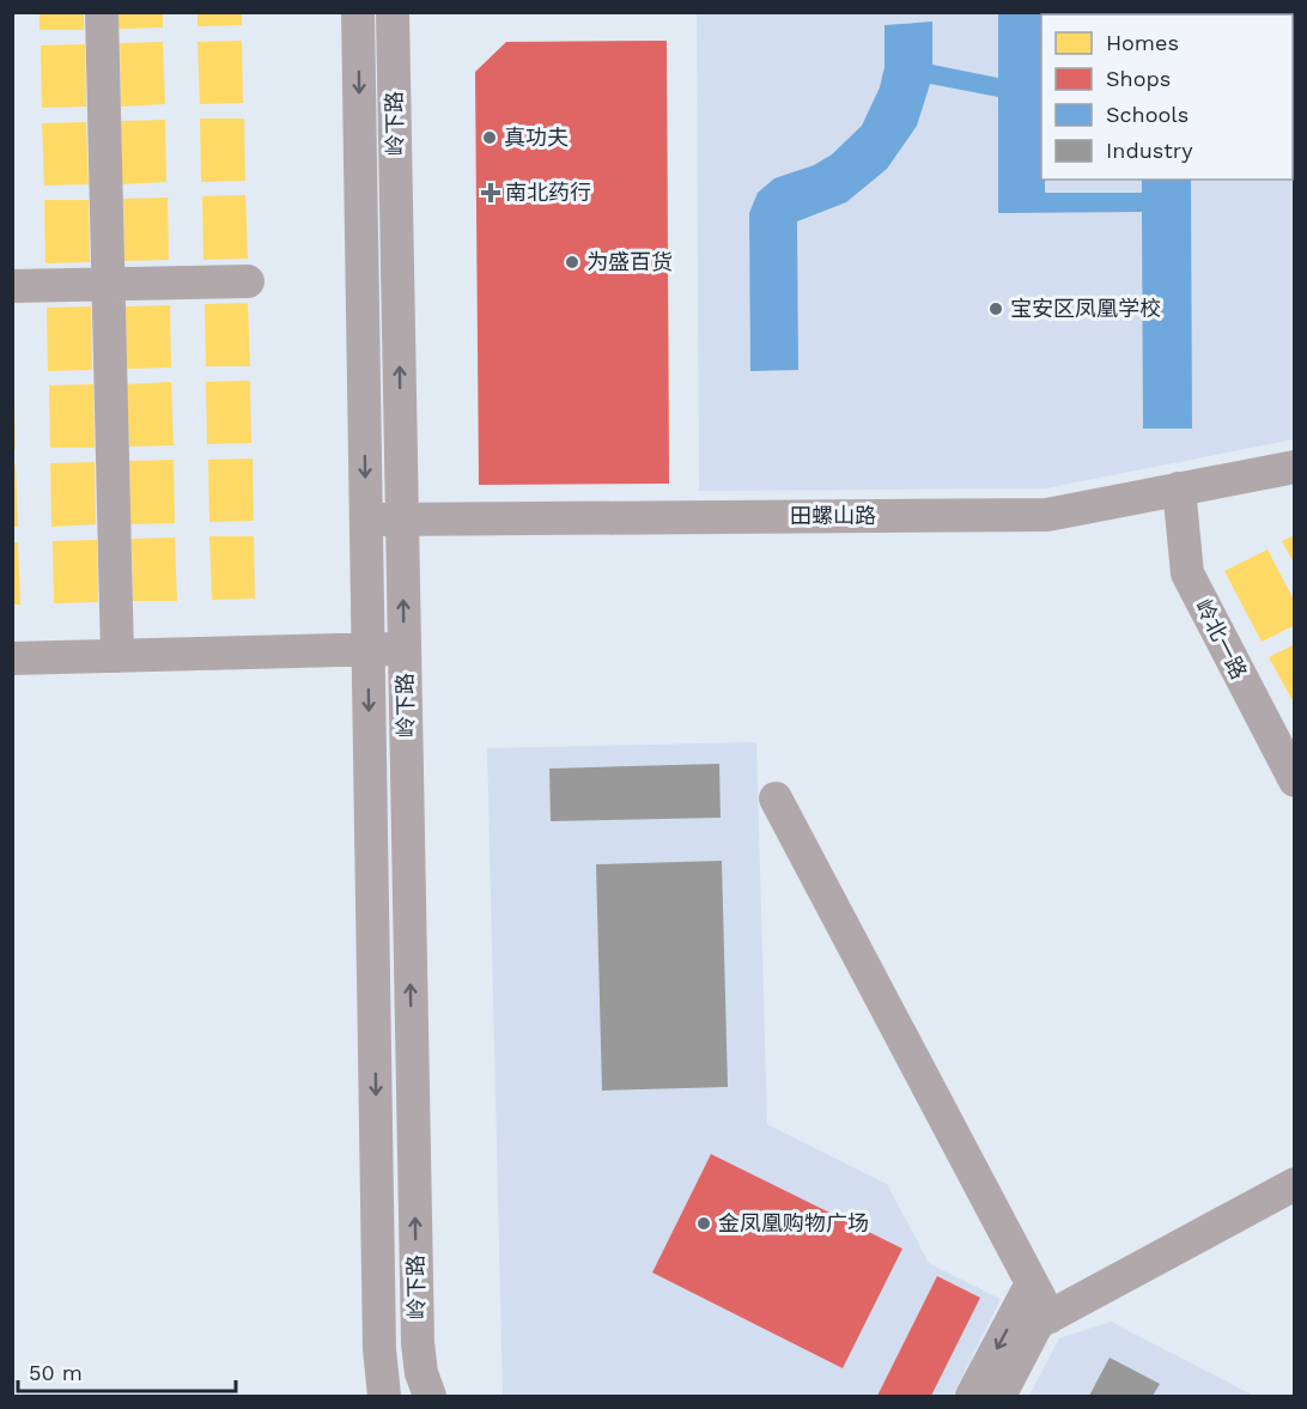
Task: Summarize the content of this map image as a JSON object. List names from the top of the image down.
{
  "streets": {
    "street": ["岭下路", "田螺山路", "岭北一路"]
  },
  "crossings": [
    ["岭下路", "田螺山路"],
    ["田螺山路", "岭北一路"]
  ],
  "places": {
    "other": [
      "真功夫",
      "为盛百货",
      "宝安区凤凰学校",
      "金凤凰购物广场"
    ],
    "health": ["南北药行"]
  },
  "legend": [
    "Homes",
    "Shops",
    "Schools",
    "Industry"
  ],
  "scale_bar": "50 m"
}
